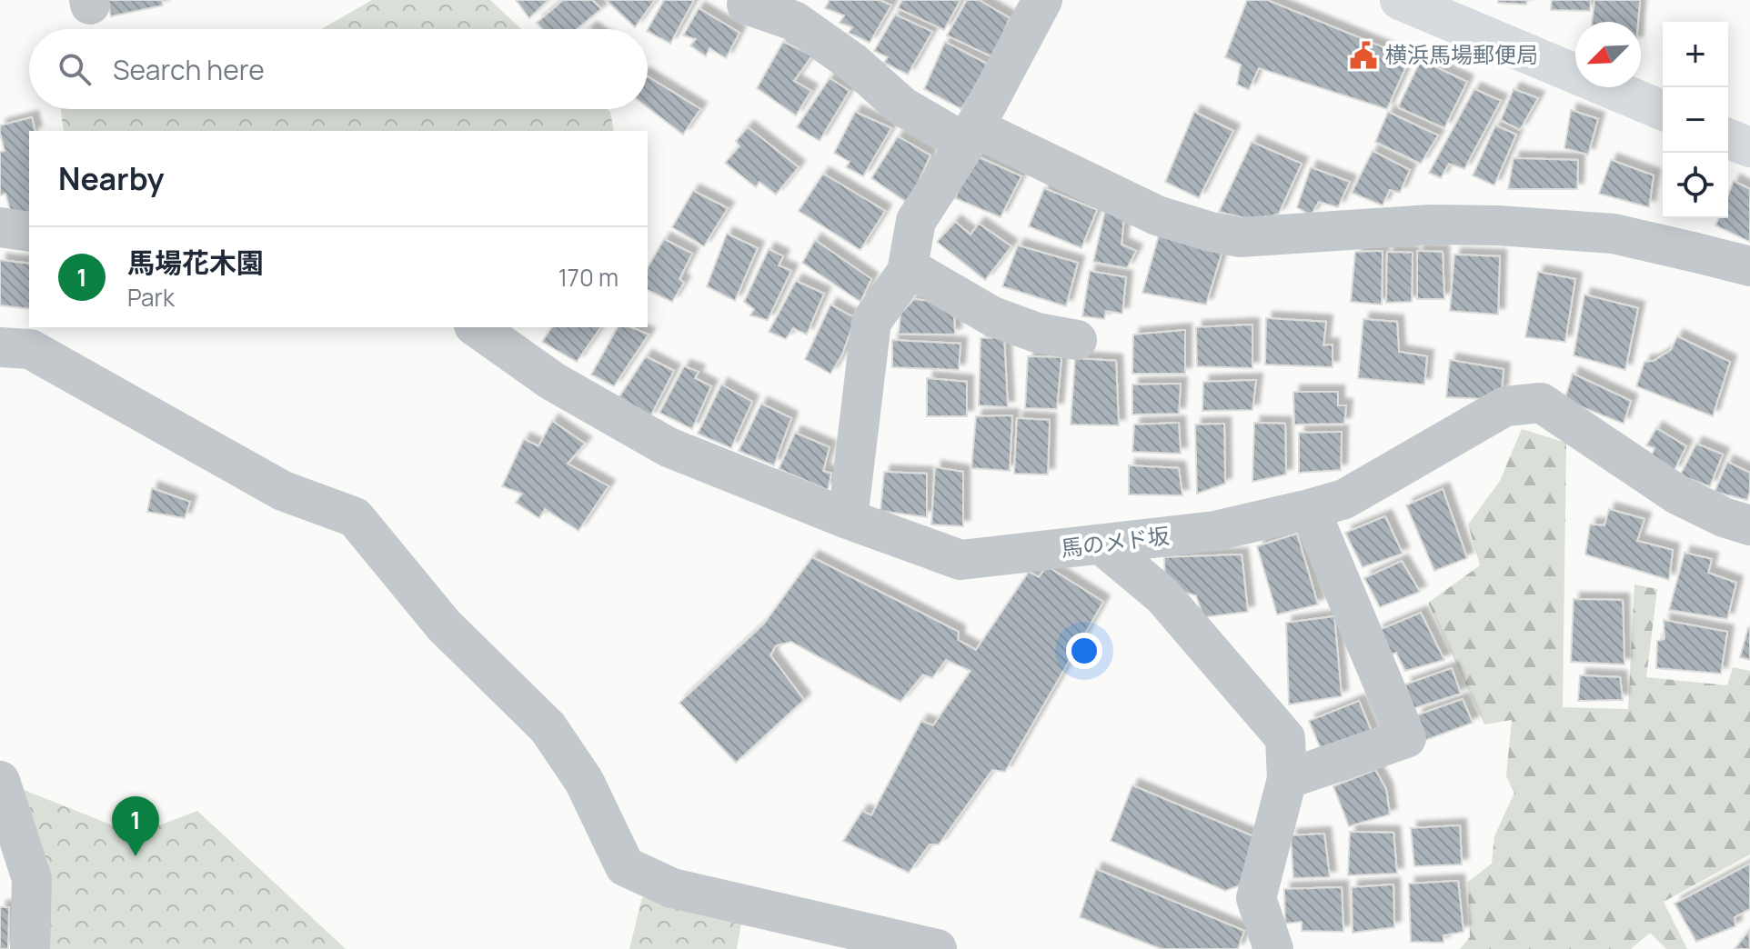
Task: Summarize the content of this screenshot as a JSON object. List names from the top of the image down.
{
  "streets": {
    "street": ["馬のメド坂"]
  },
  "places": {
    "public building": ["横浜馬場郵便局"]
  },
  "north": "bottom left",
  "page": {
    "map_buttons": ["+", "−"],
    "search": "Search here",
    "heading": "Nearby",
    "list": [
      {
        "mark": "1",
        "name": "馬場花木園",
        "note": "Park",
        "value": "170 m"
      }
    ],
    "pins": "1"
  }
}
